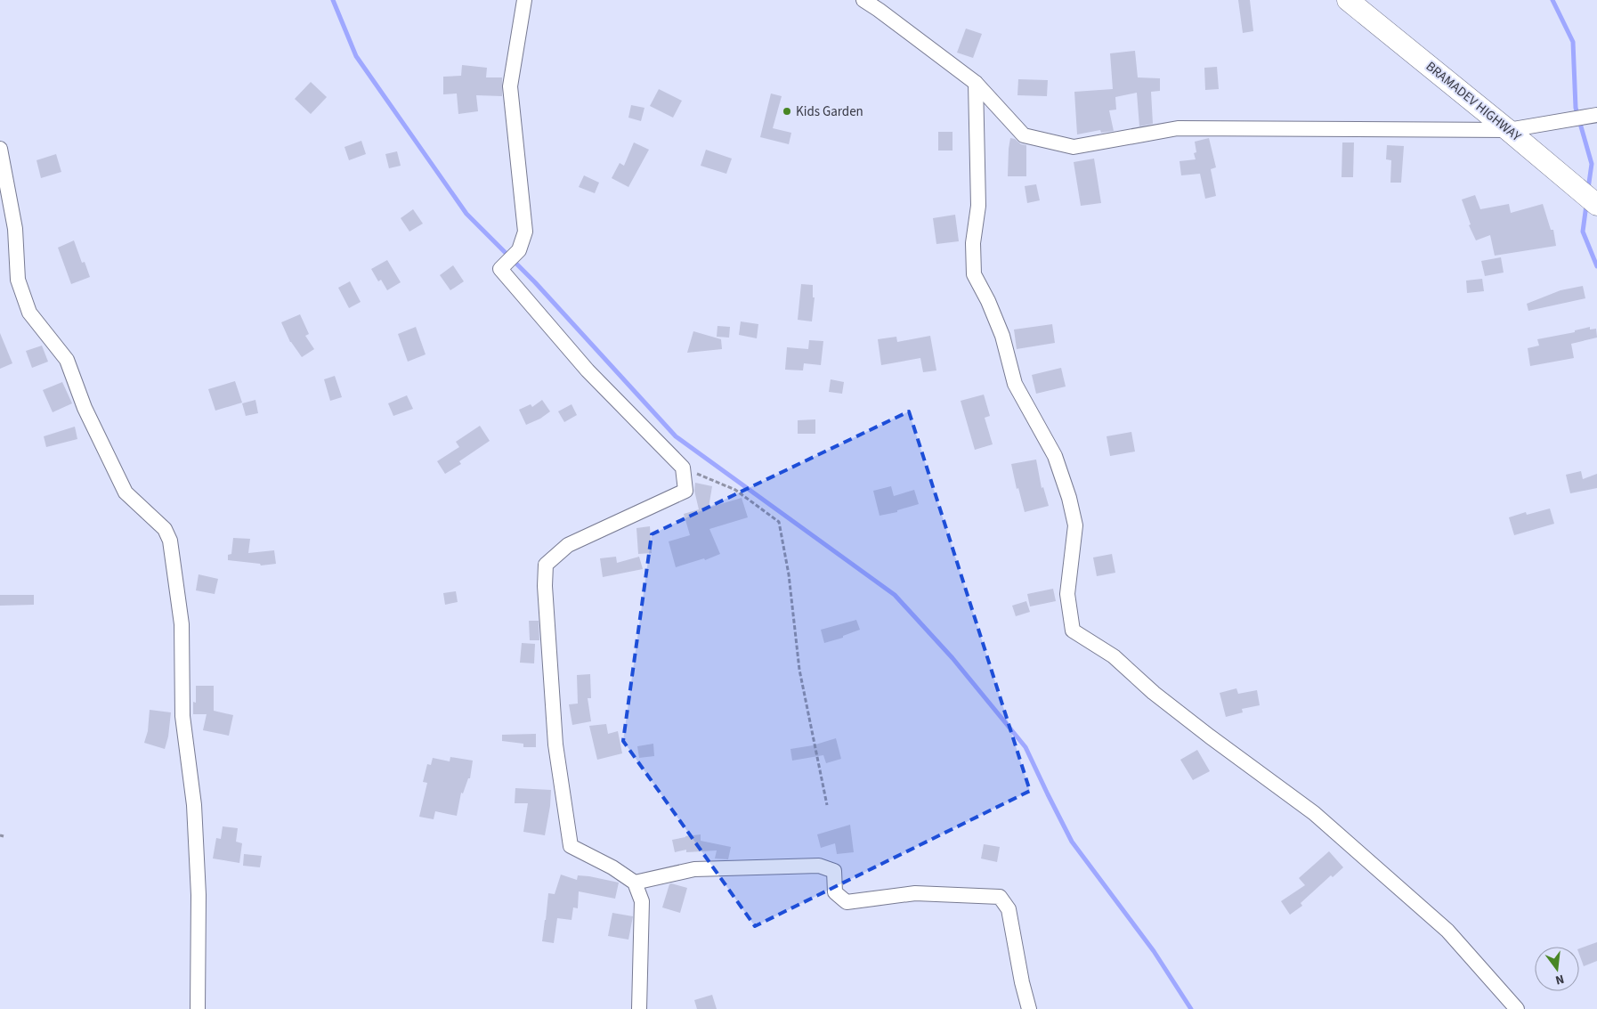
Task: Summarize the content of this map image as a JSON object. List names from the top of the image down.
{
  "streets": {
    "street": ["BRAMADEV HIGHWAY"]
  },
  "places": ["Kids Garden"],
  "north": "bottom"
}
